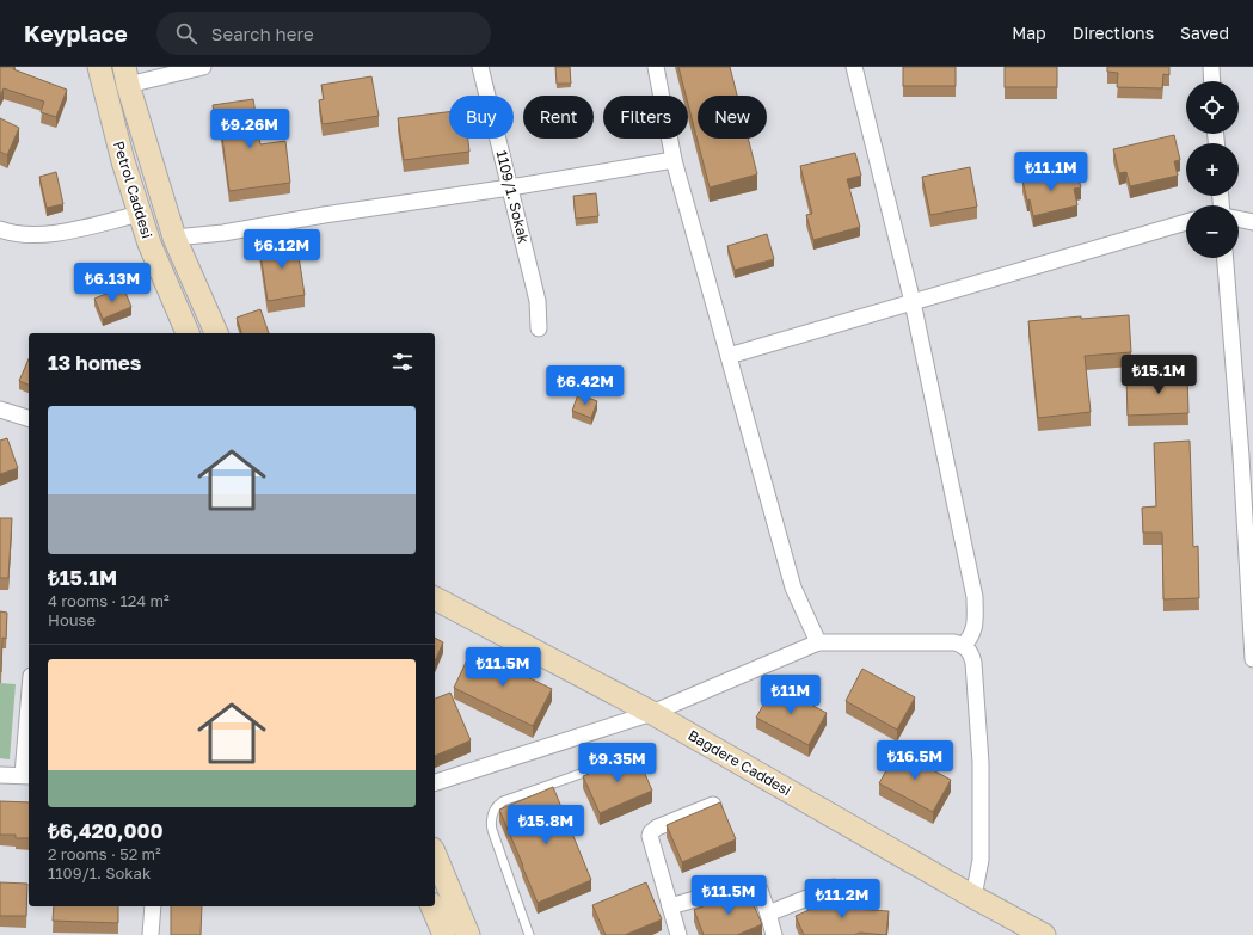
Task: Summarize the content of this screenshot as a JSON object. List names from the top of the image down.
{
  "streets": {
    "main road": ["Petrol Caddesi", "Bağdere Caddesi"],
    "street": ["1109/1. Sokak"]
  },
  "page": {
    "header": "Keyplace",
    "search": "Search here",
    "nav": ["Map", "Directions", "Saved"],
    "map_buttons": ["+", "−"],
    "chip": [
      "Buy",
      "Rent",
      "Filters",
      "New"
    ],
    "price": [
      "₺9.26M",
      "₺11.1M",
      "₺6.12M",
      "₺6.13M",
      "₺15.1M",
      "₺6.42M",
      "₺11.5M",
      "₺11M",
      "₺16.5M",
      "₺9.35M",
      "₺15.8M",
      "₺11.5M",
      "₺11.2M"
    ],
    "heading": "13 homes",
    "list": [
      {
        "name": "₺15.1M",
        "note": "4 rooms · 124 m² · House"
      },
      {
        "name": "₺6,420,000",
        "note": "2 rooms · 52 m² · 1109/1. Sokak"
      }
    ]
  }
}
